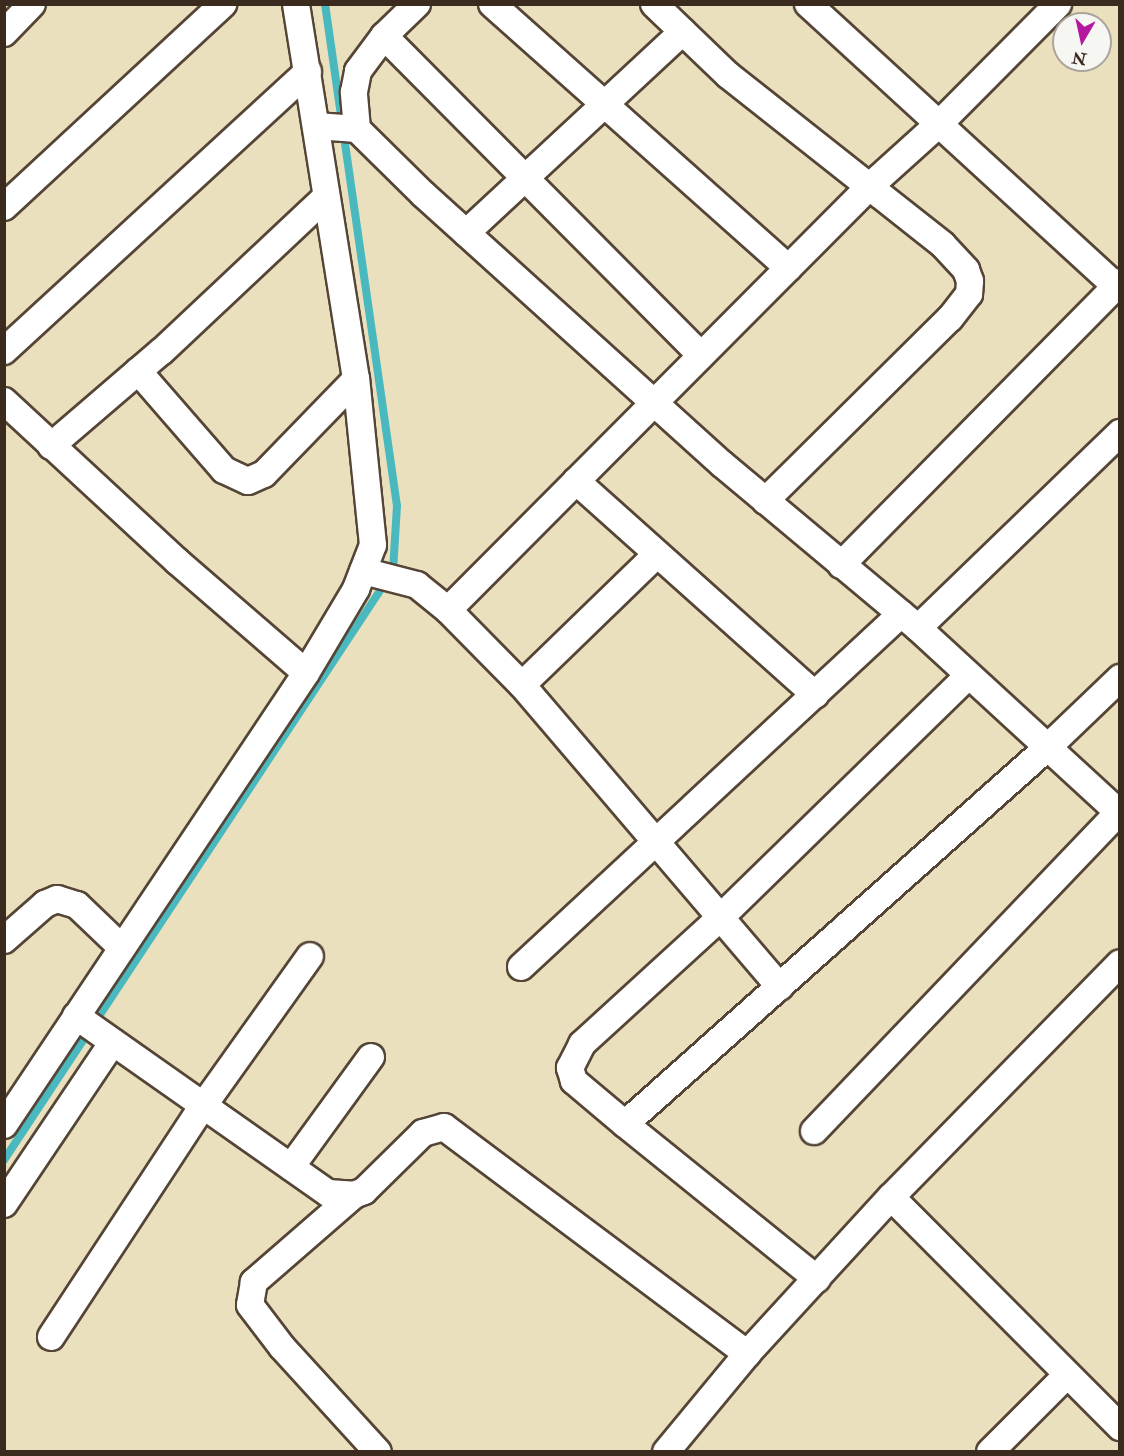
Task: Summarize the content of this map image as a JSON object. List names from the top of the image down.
{
  "north": "bottom"
}
